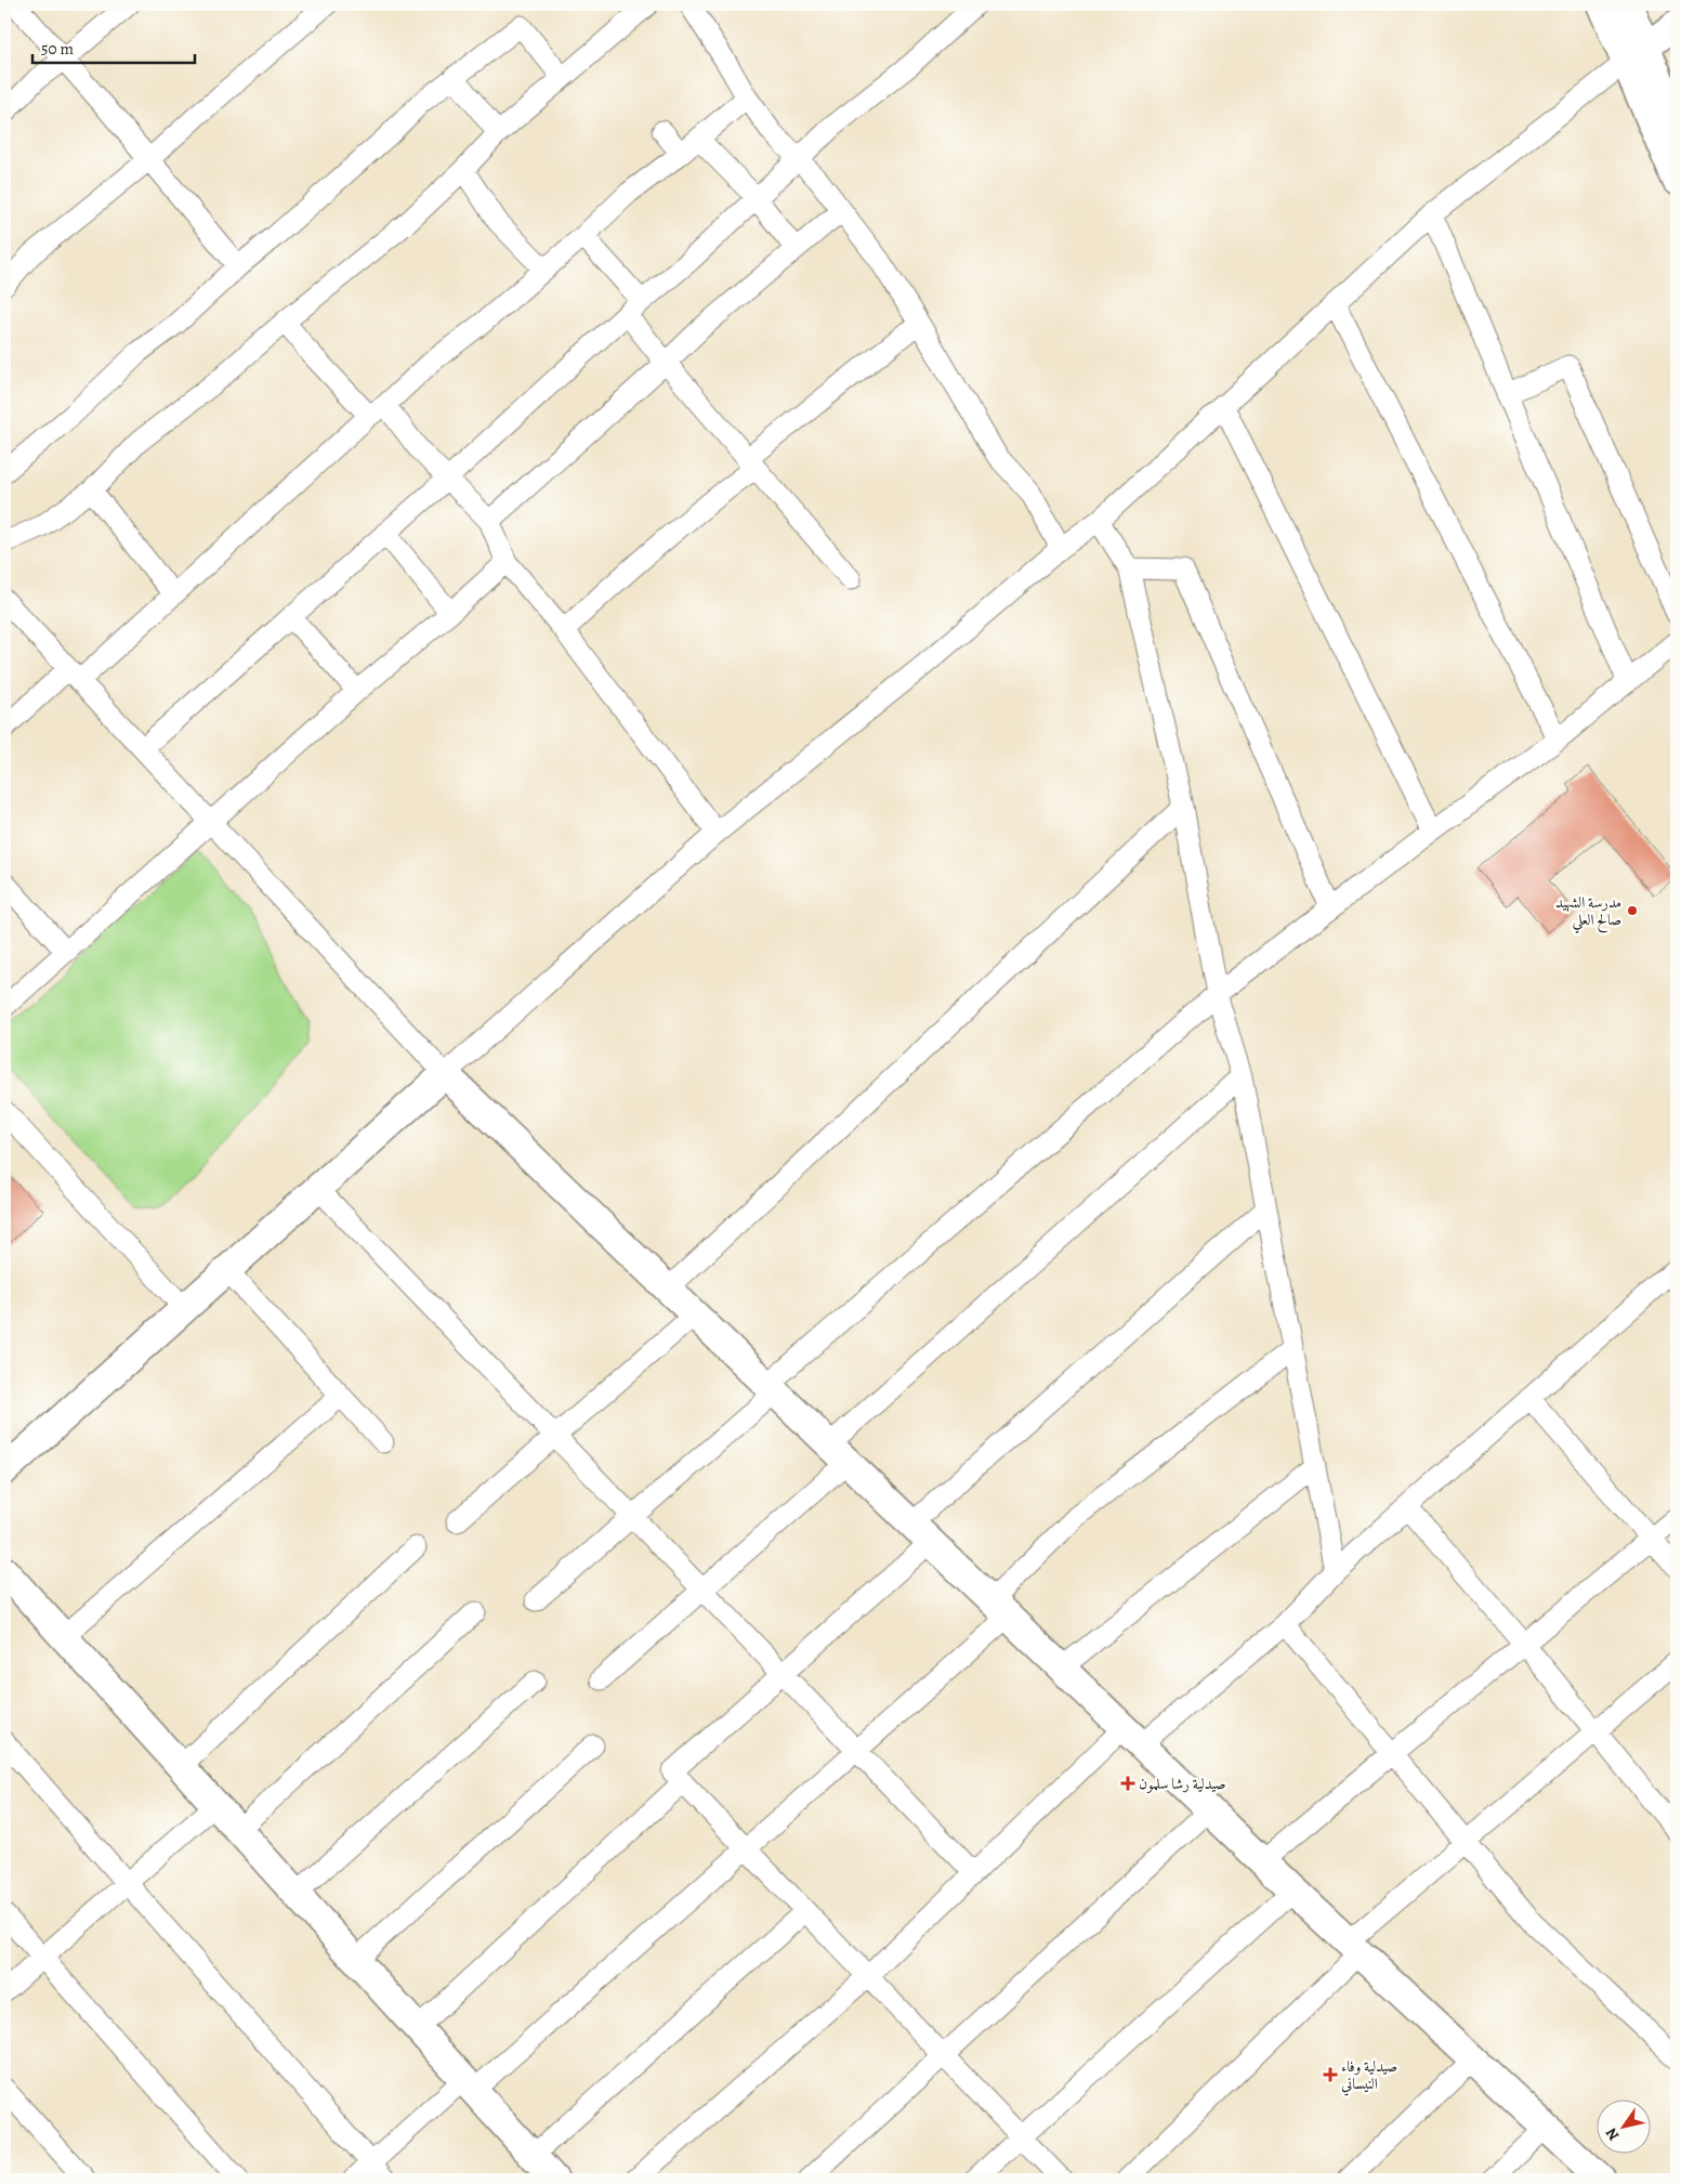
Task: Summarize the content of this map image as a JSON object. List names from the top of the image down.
{
  "places": {
    "other": ["مدرسة الشهيد صالح العلي"],
    "health": ["صيدلية رشا سلمون", "صيدلية وفاء النيساني"]
  },
  "scale_bar": "50 m",
  "north": "bottom left"
}
